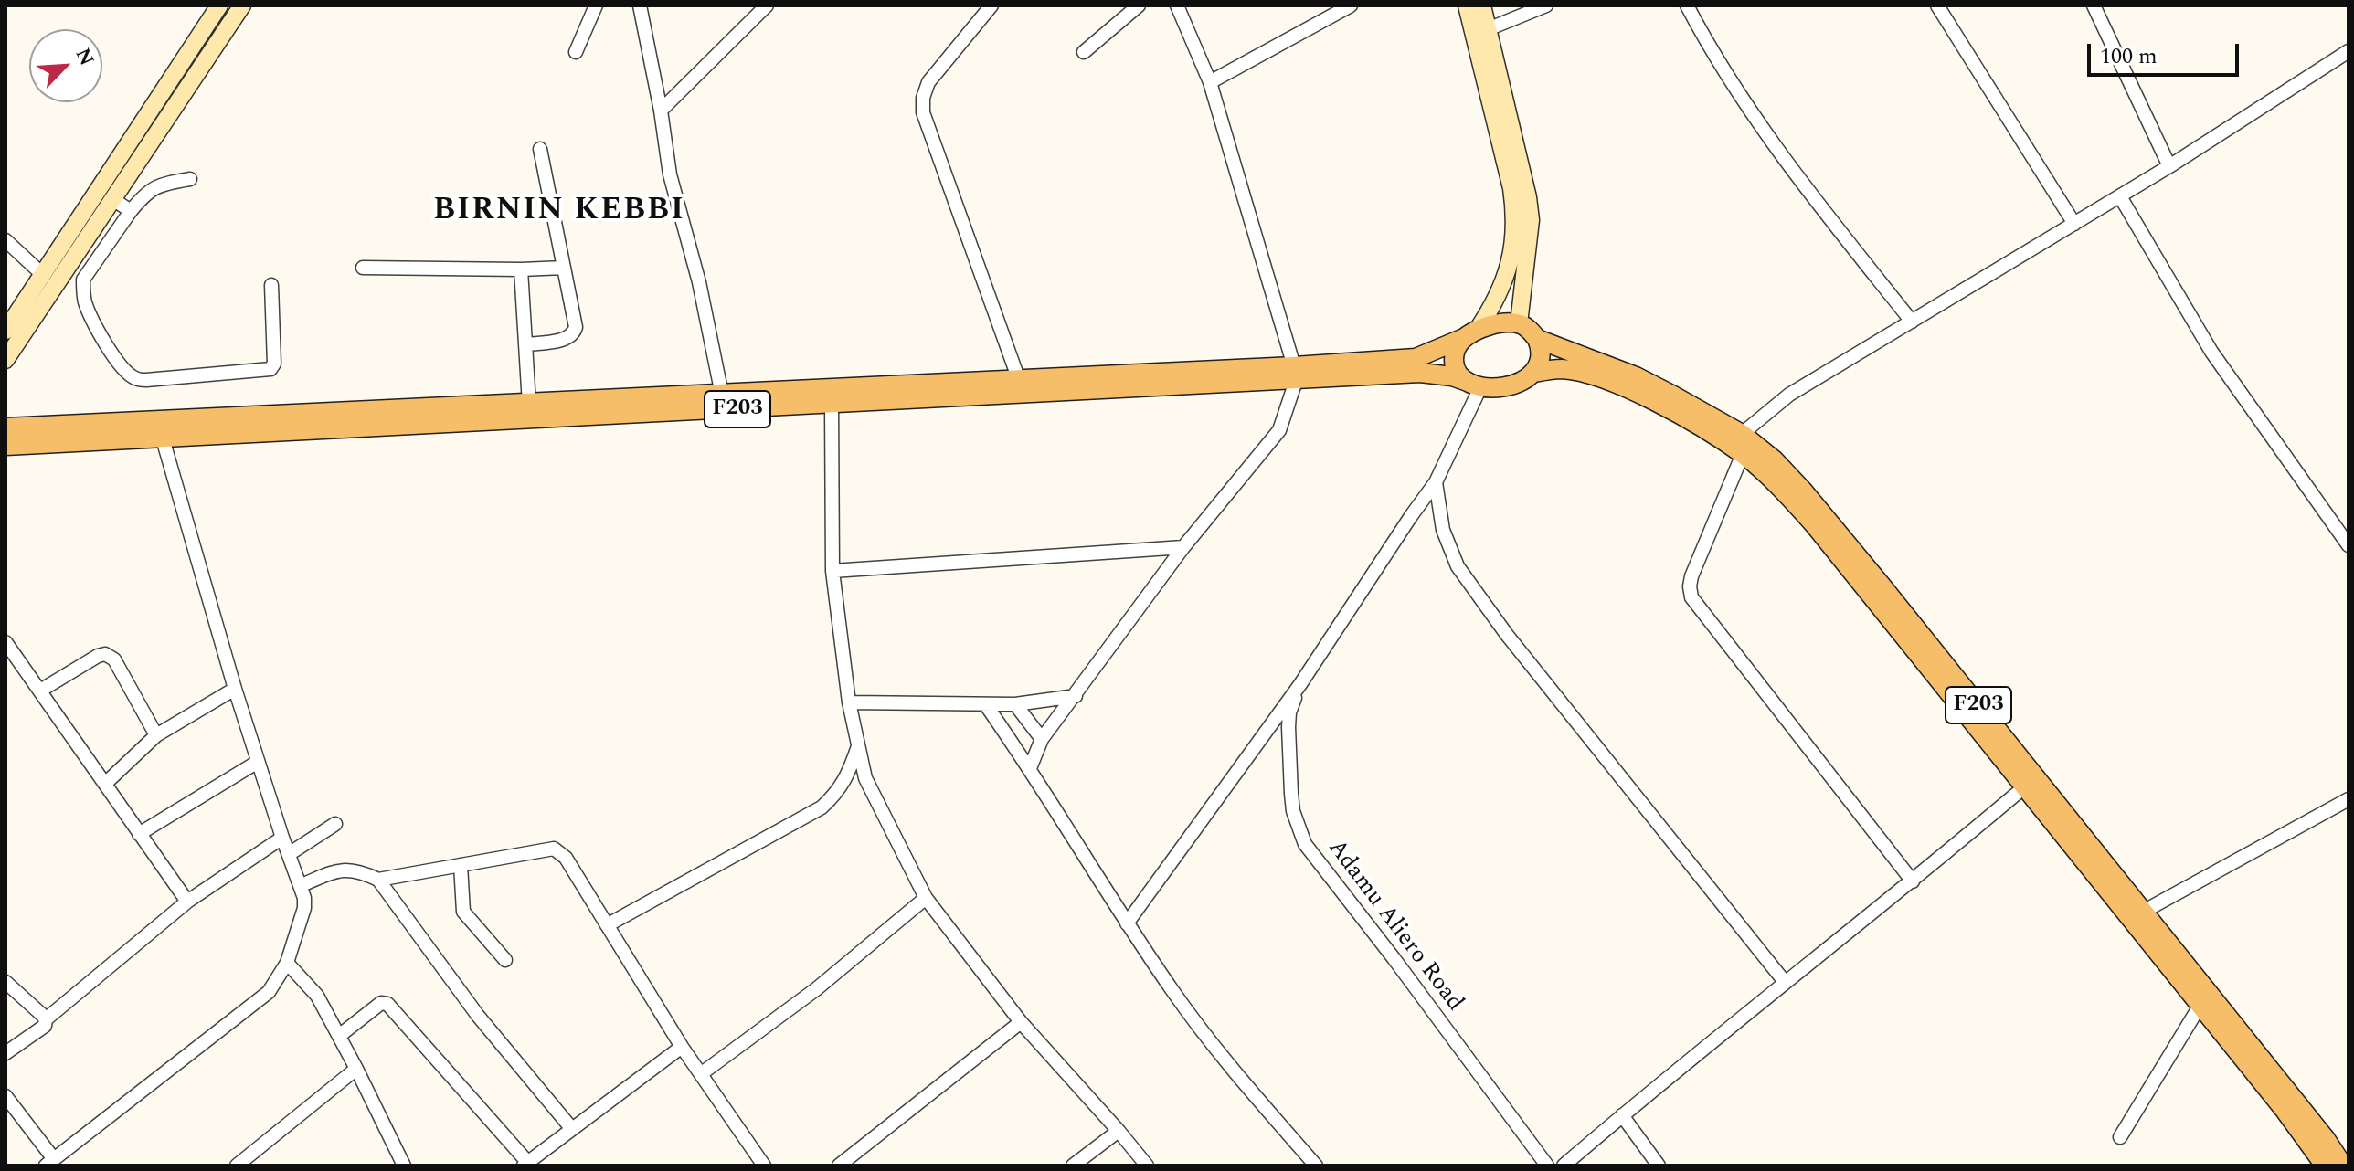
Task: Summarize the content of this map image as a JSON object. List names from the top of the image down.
{
  "streets": {
    "main road": ["F203"],
    "street": ["Adamu Aliero Road"]
  },
  "districts": ["BIRNIN KEBBI"],
  "scale_bar": "100 m",
  "north": "top right"
}
